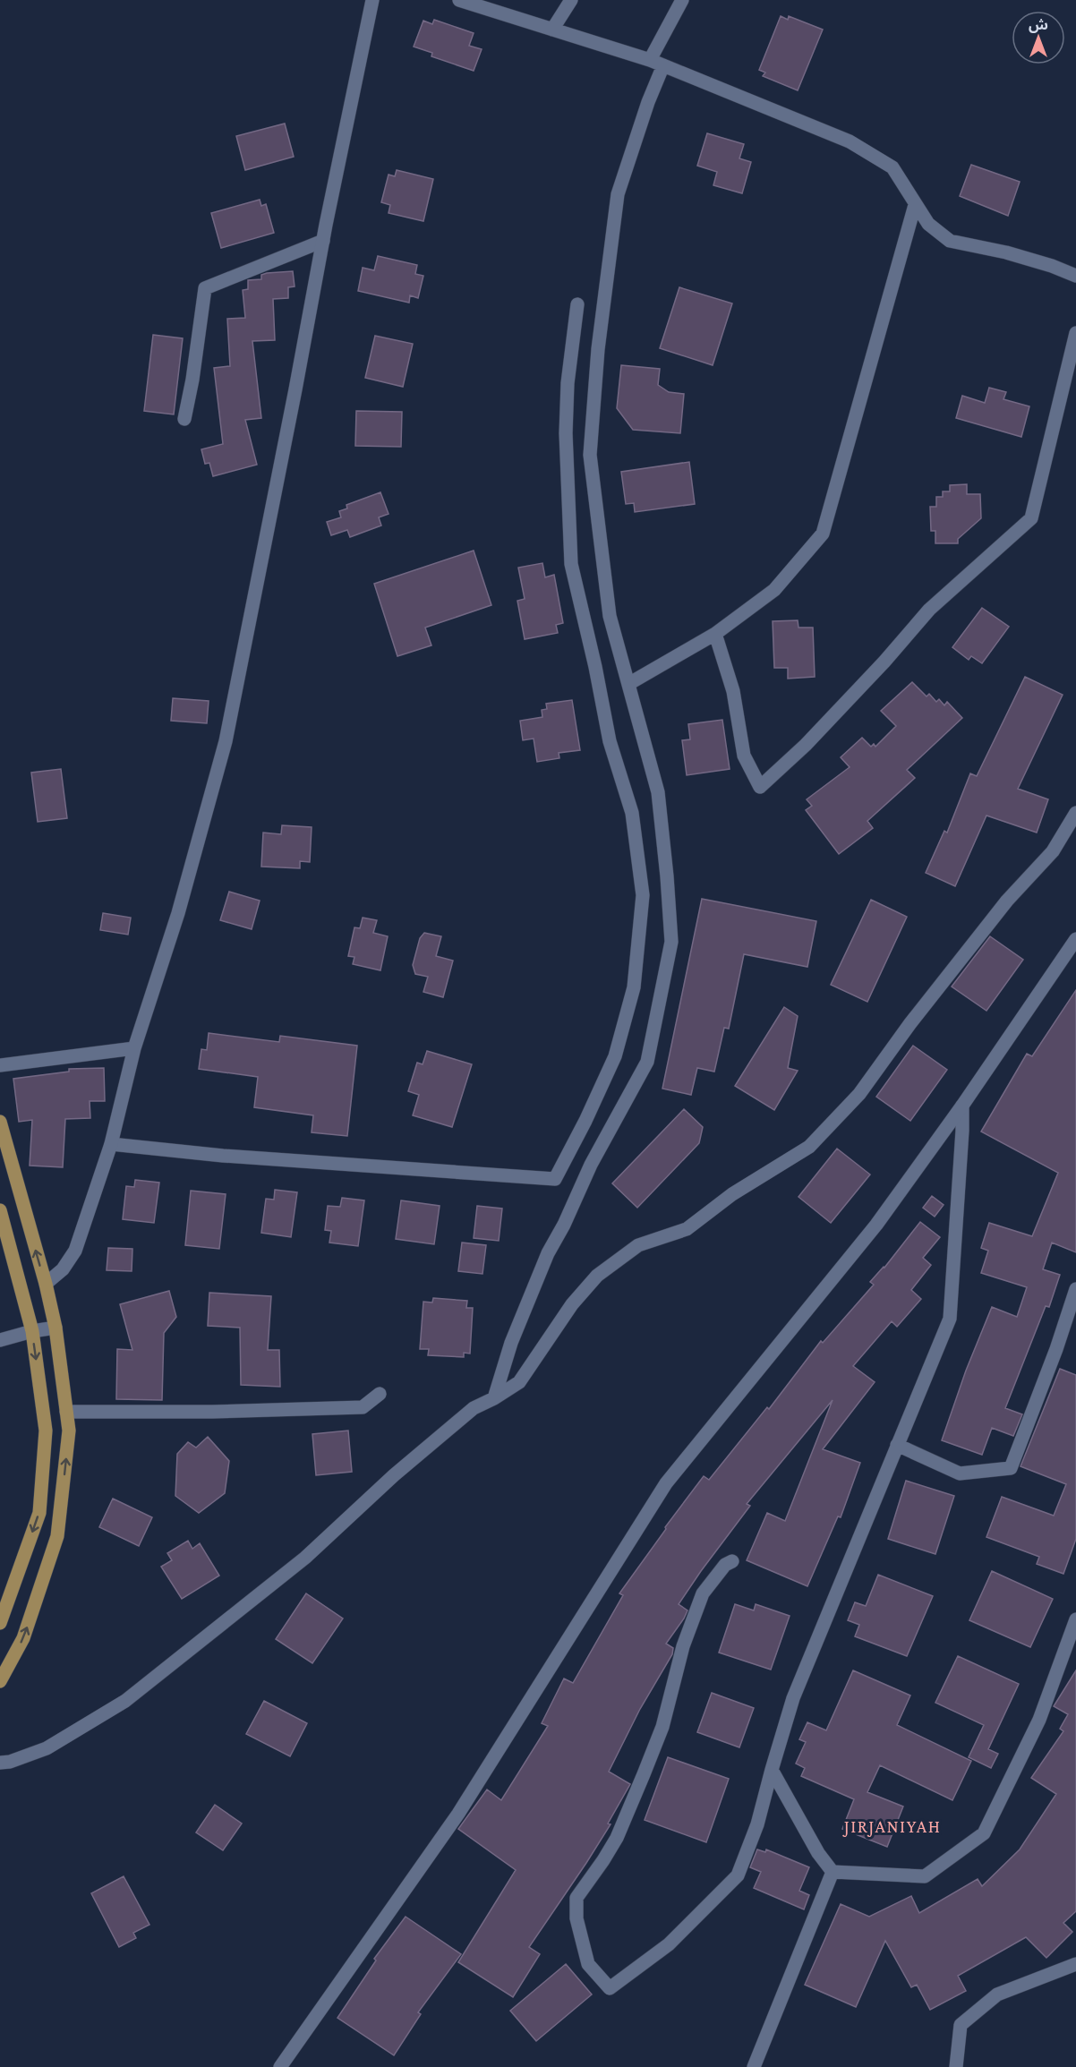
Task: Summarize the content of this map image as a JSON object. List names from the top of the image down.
{
  "districts": ["JIRJANIYAH"],
  "north": "top"
}
